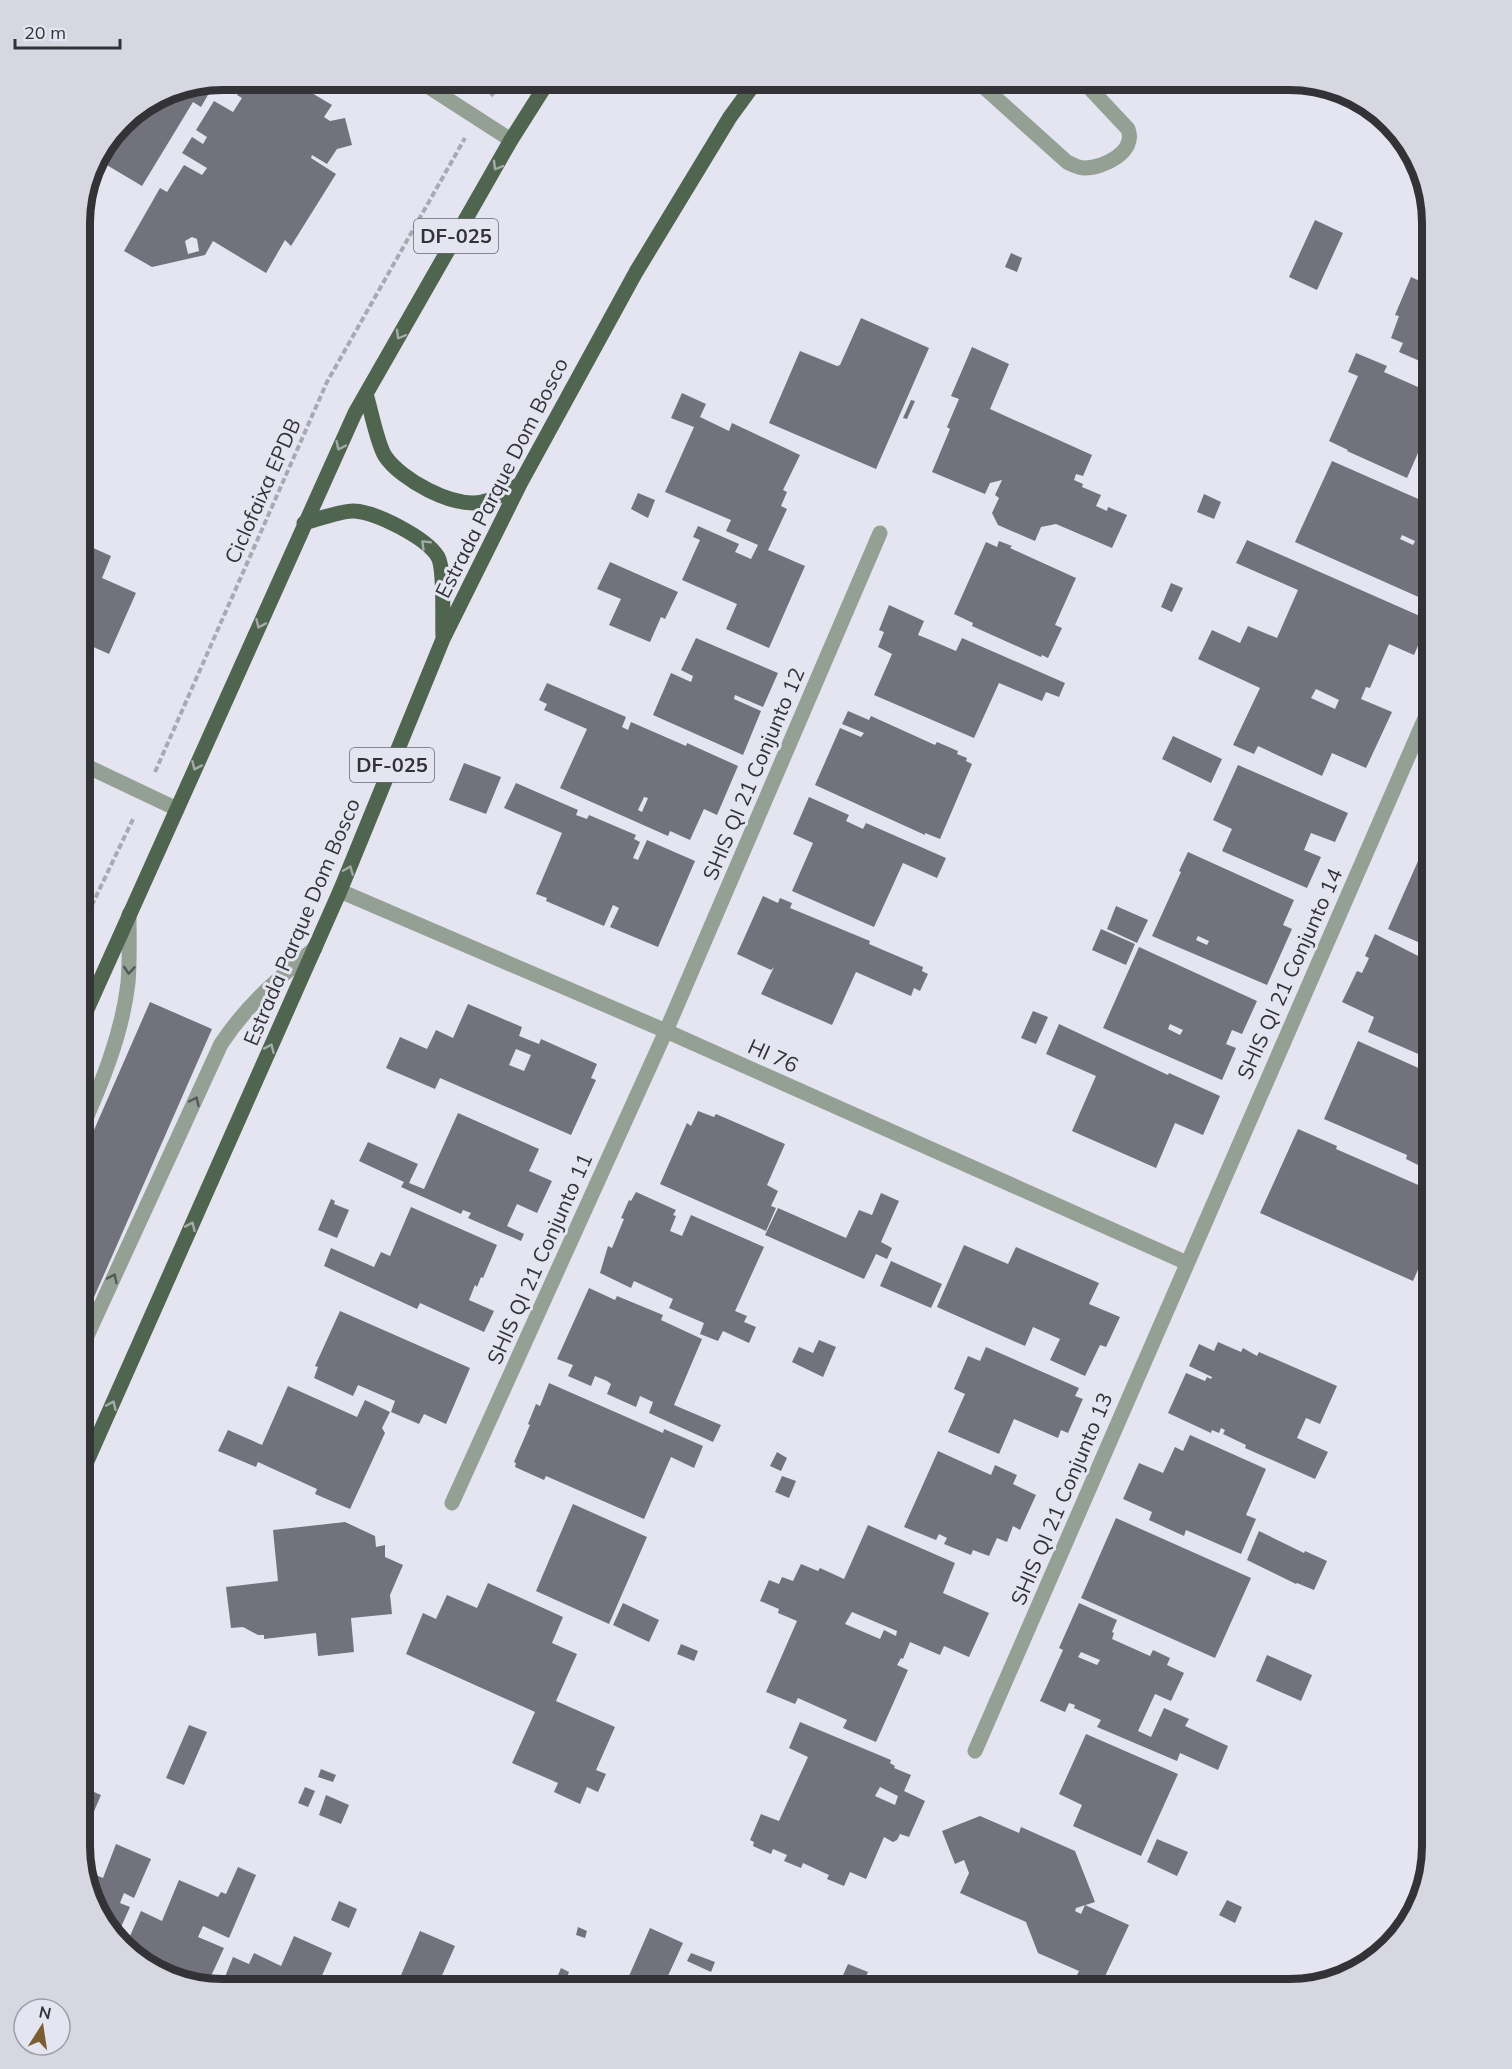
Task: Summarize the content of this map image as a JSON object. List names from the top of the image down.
{
  "streets": {
    "main road": ["DF-025", "Estrada Parque Dom Bosco"],
    "street": [
      "SHIS QI 21 Conjunto 12",
      "SHIS QI 21 Conjunto 14",
      "HI 76",
      "SHIS QI 21 Conjunto 11",
      "SHIS QI 21 Conjunto 13"
    ],
    "path": ["Ciclofaixa EPDB"]
  },
  "crossings": [
    ["Estrada Parque Dom Bosco", "HI 76"],
    ["SHIS QI 21 Conjunto 12", "HI 76"],
    ["SHIS QI 21 Conjunto 12", "SHIS QI 21 Conjunto 11"],
    ["SHIS QI 21 Conjunto 14", "HI 76"],
    ["SHIS QI 21 Conjunto 14", "SHIS QI 21 Conjunto 13"],
    ["HI 76", "SHIS QI 21 Conjunto 11"],
    ["HI 76", "SHIS QI 21 Conjunto 13"]
  ],
  "one_way": ["Estrada Parque Dom Bosco"],
  "scale_bar": "20 m",
  "north": "top"
}
